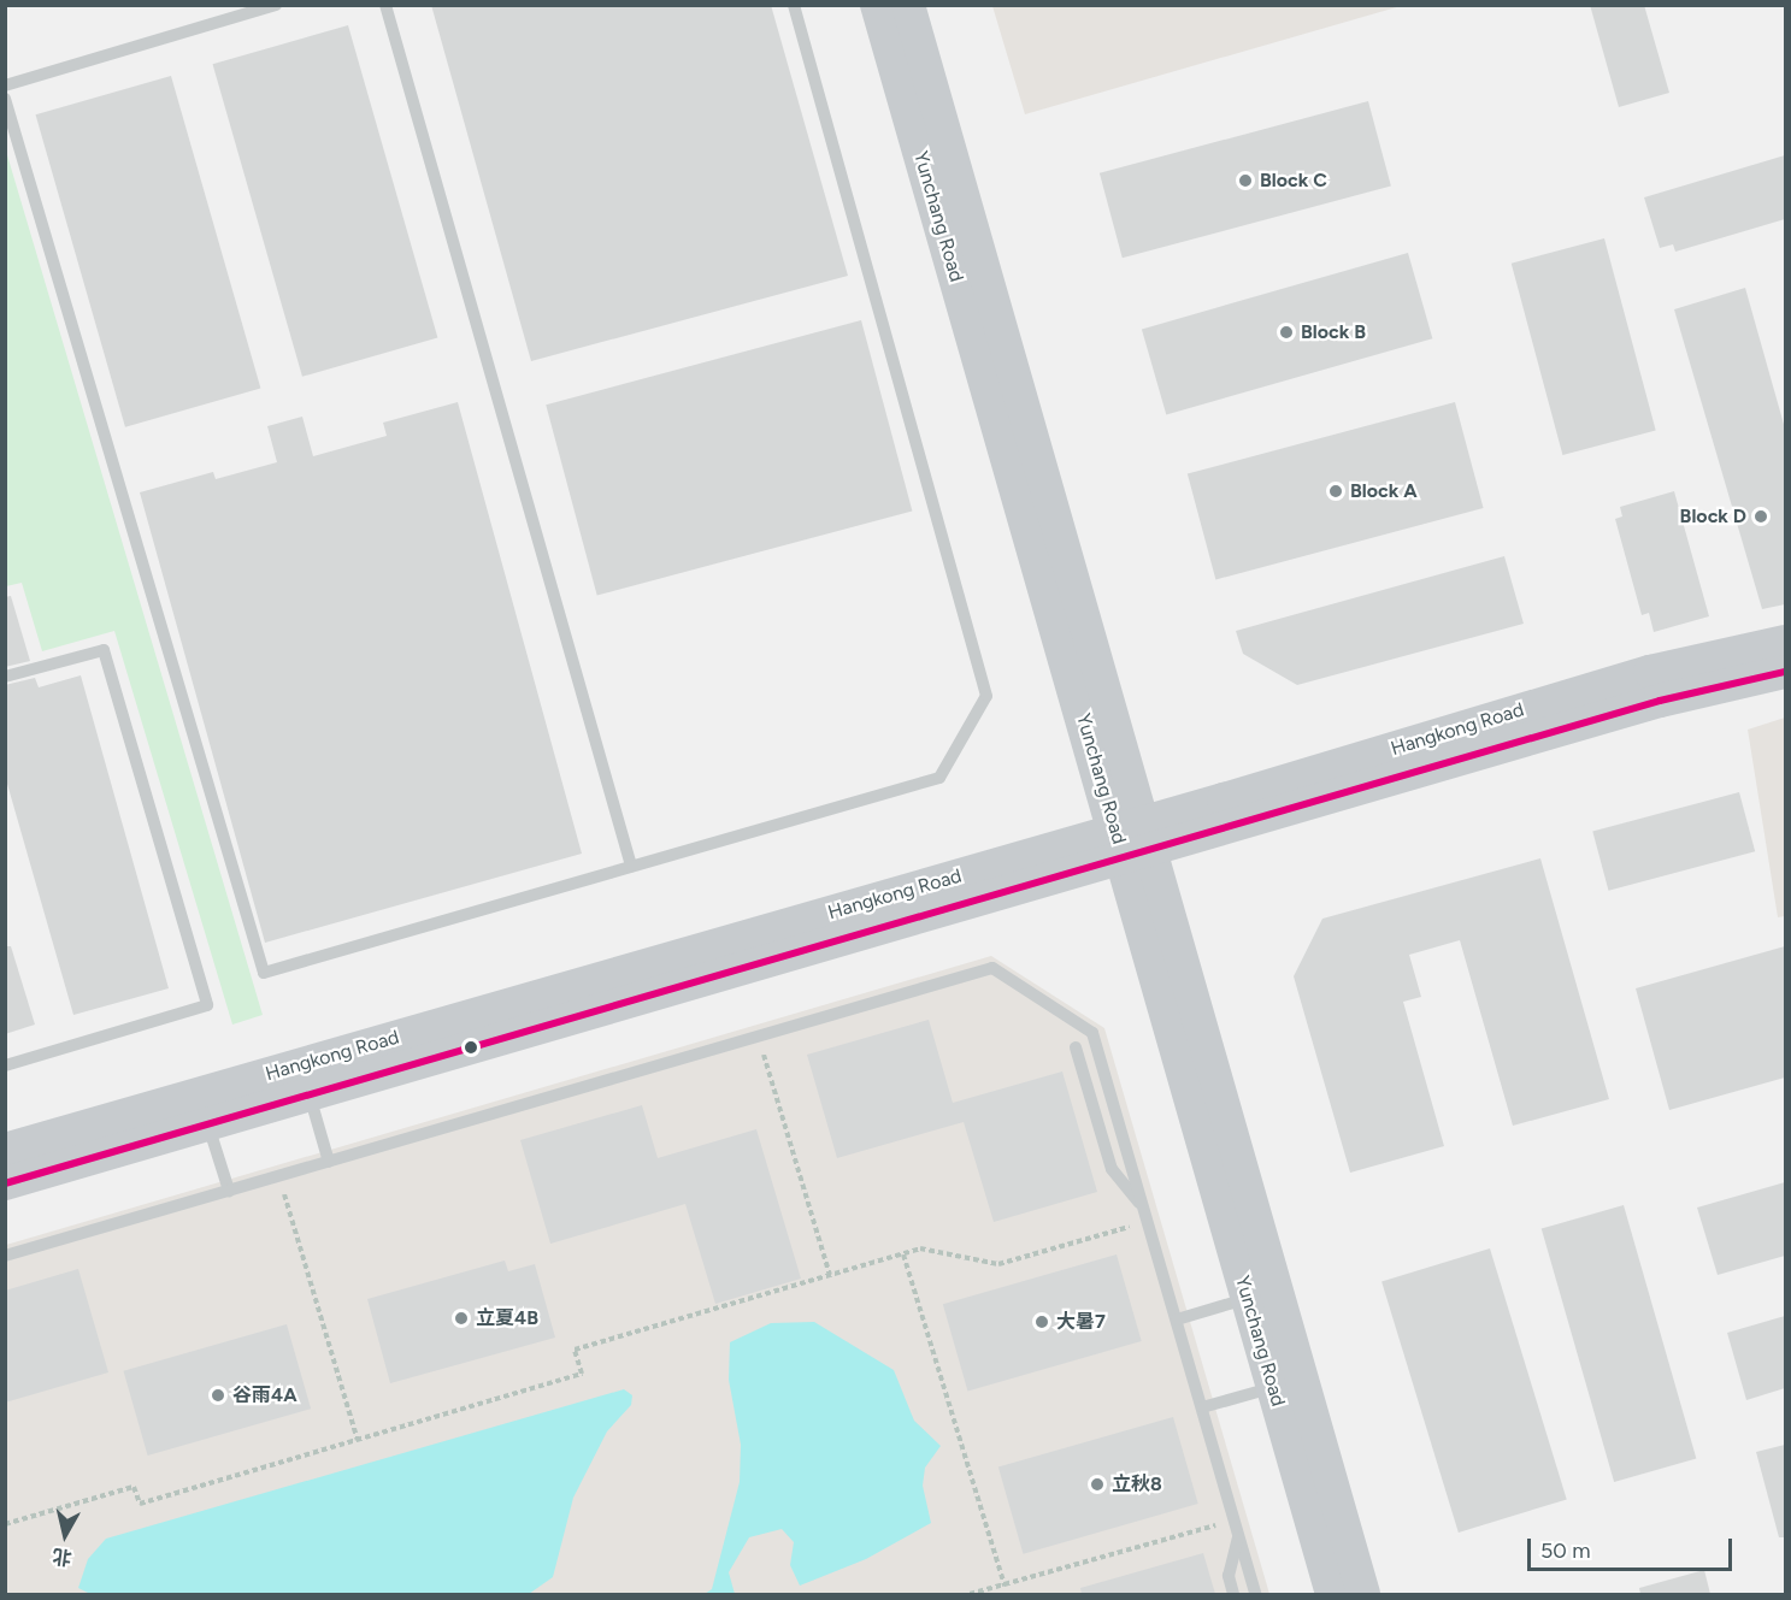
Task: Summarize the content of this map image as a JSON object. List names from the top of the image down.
{
  "streets": {
    "street": ["Yunchang Road", "Hangkong Road"]
  },
  "crossings": [
    ["Yunchang Road", "Hangkong Road"]
  ],
  "places": [
    "Block C",
    "Block B",
    "Block A",
    "Block D",
    "立夏4B",
    "大暑7",
    "谷雨4A",
    "立秋8"
  ],
  "scale_bar": "50 m",
  "north": "bottom"
}
